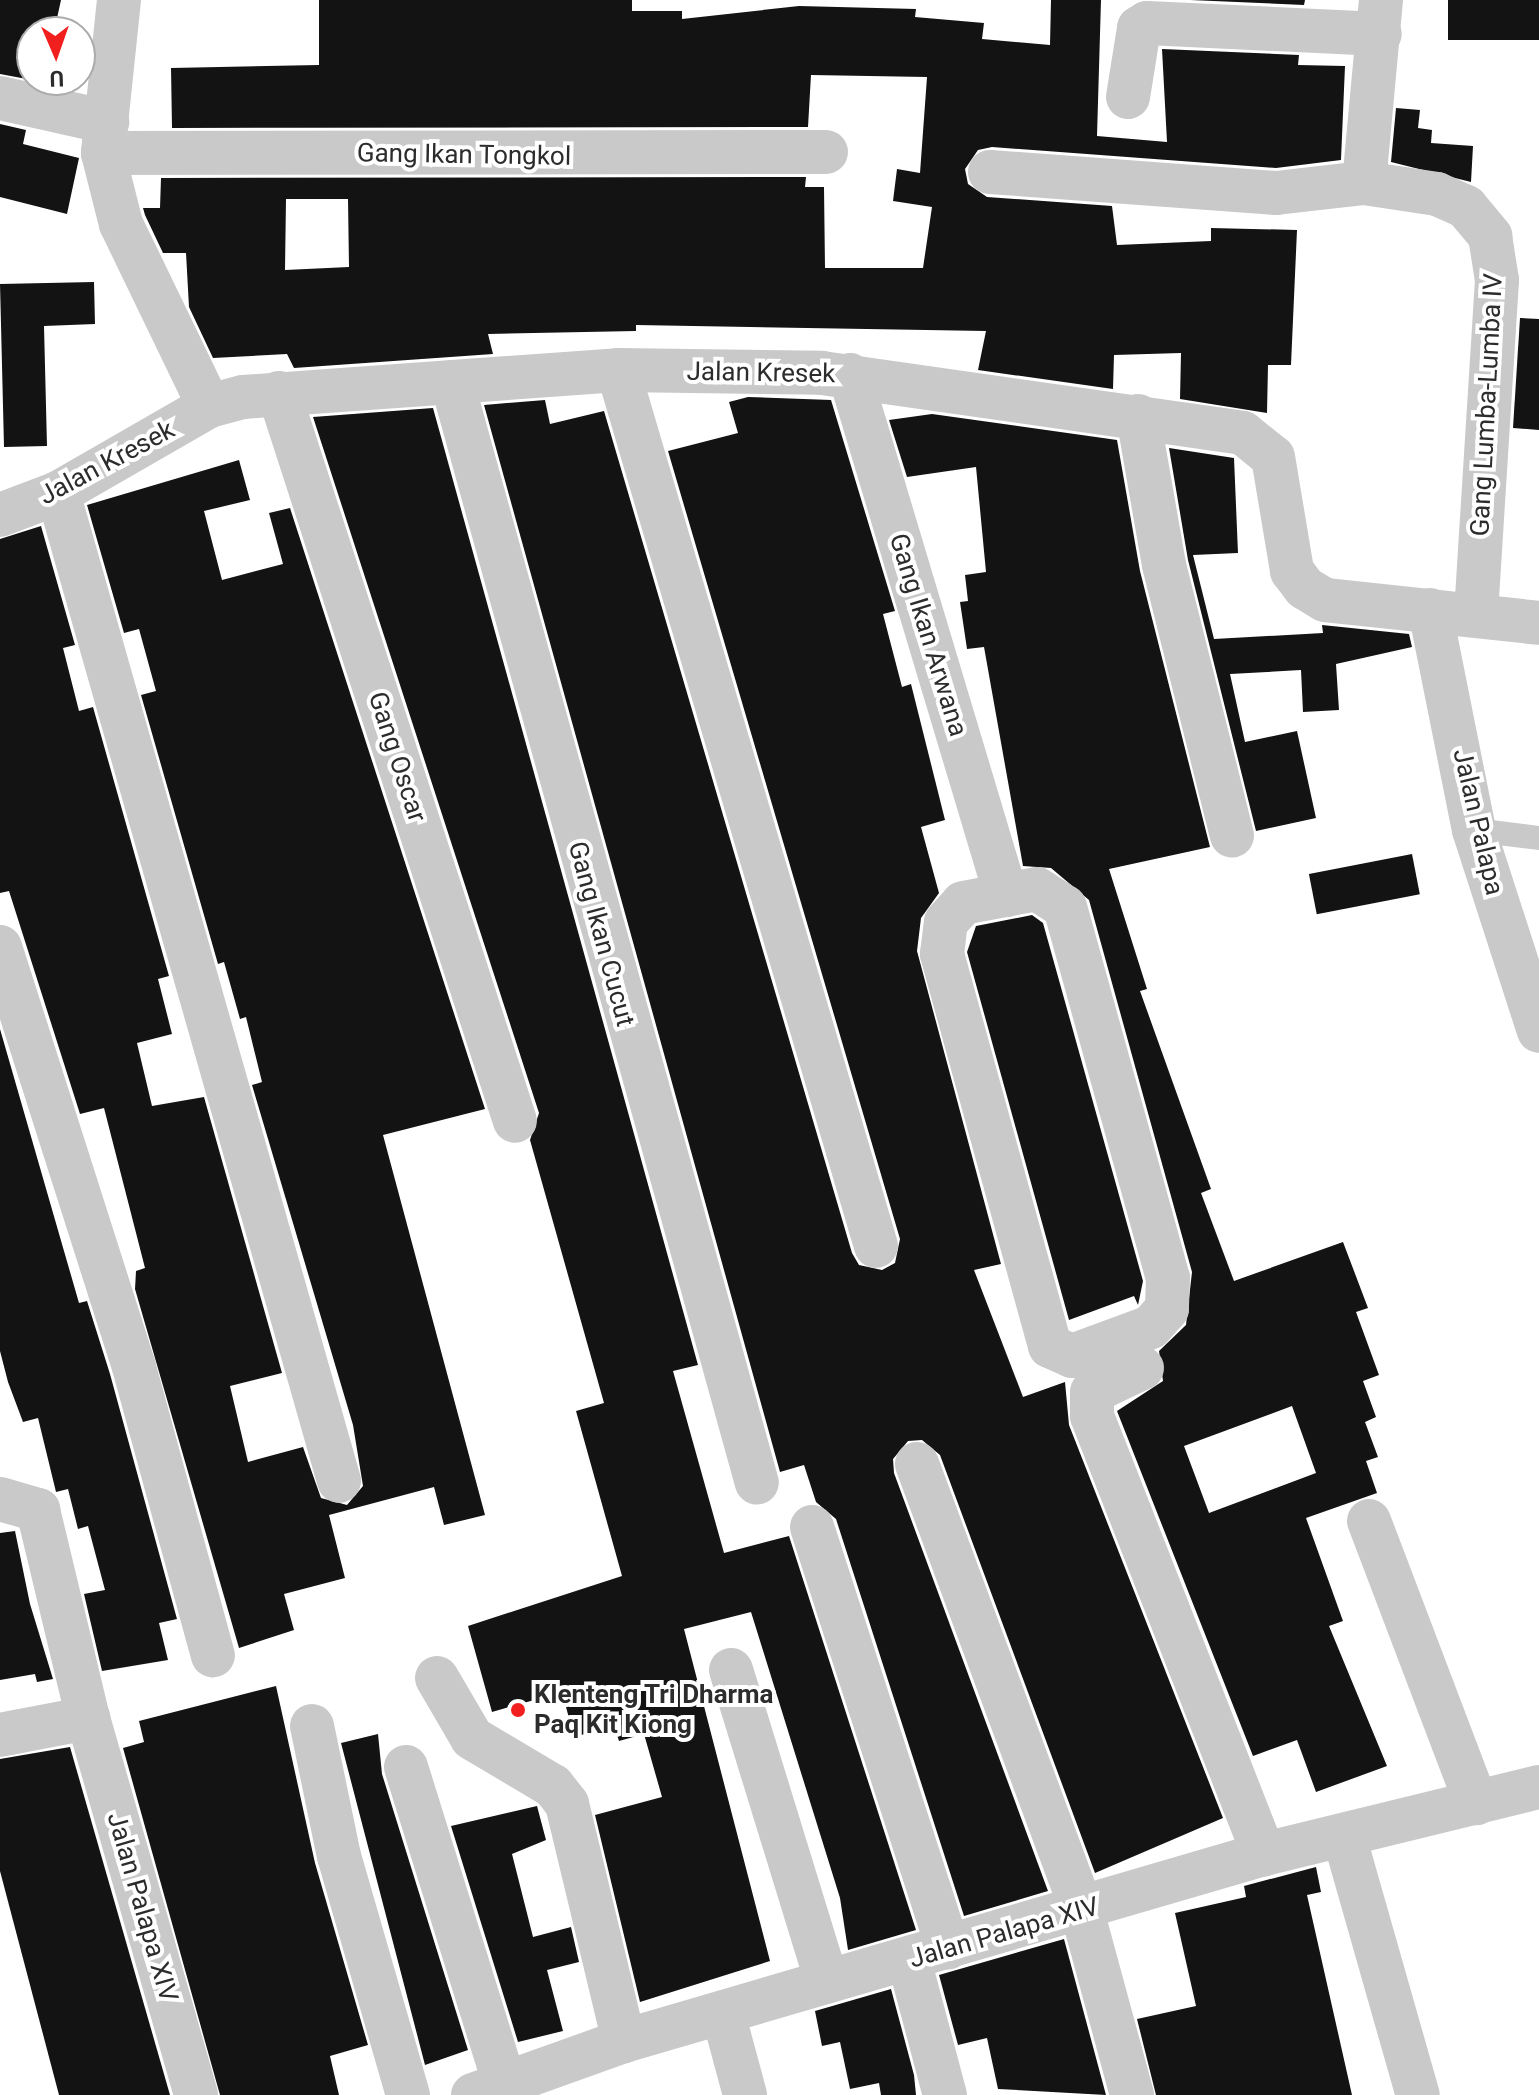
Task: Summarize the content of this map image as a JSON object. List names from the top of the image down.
{
  "streets": {
    "street": [
      "Gang Ikan Tongkol",
      "Jalan Kresek",
      "Gang Lumba-Lumba IV",
      "Gang Ikan Arwana",
      "Gang Oscar",
      "Jalan Palapa",
      "Gang Ikan Cucut",
      "Jalan Palapa XIV"
    ]
  },
  "crossings": [
    ["Jalan Kresek", "Gang Lumba-Lumba IV"],
    ["Jalan Kresek", "Gang Ikan Arwana"],
    ["Jalan Kresek", "Gang Oscar"],
    ["Jalan Kresek", "Jalan Palapa"],
    ["Jalan Kresek", "Gang Ikan Cucut"]
  ],
  "places": ["Klenteng Tri Dharma Paq Kit Kiong"],
  "north": "bottom"
}
